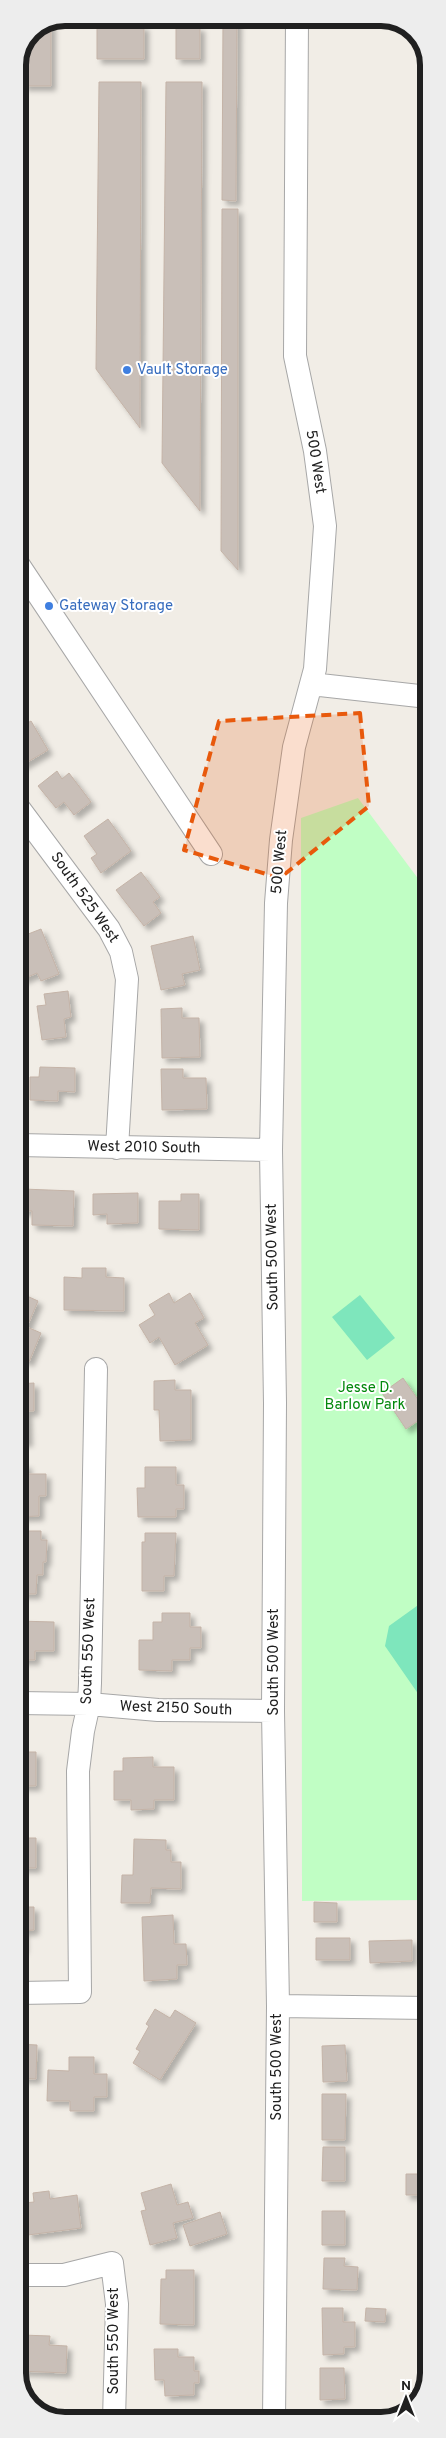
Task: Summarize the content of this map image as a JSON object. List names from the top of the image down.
{
  "streets": {
    "street": [
      "500 West",
      "South 525 West",
      "West 2010 South",
      "South 500 West",
      "South 550 West",
      "West 2150 South"
    ]
  },
  "crossings": [
    ["500 West", "South 500 West"],
    ["South 525 West", "West 2010 South"],
    ["West 2010 South", "South 500 West"],
    ["South 500 West", "West 2150 South"],
    ["South 550 West", "West 2150 South"]
  ],
  "parks": ["Jesse D. Barlow Park"],
  "places": ["Vault Storage", "Gateway Storage"],
  "north": "top"
}
